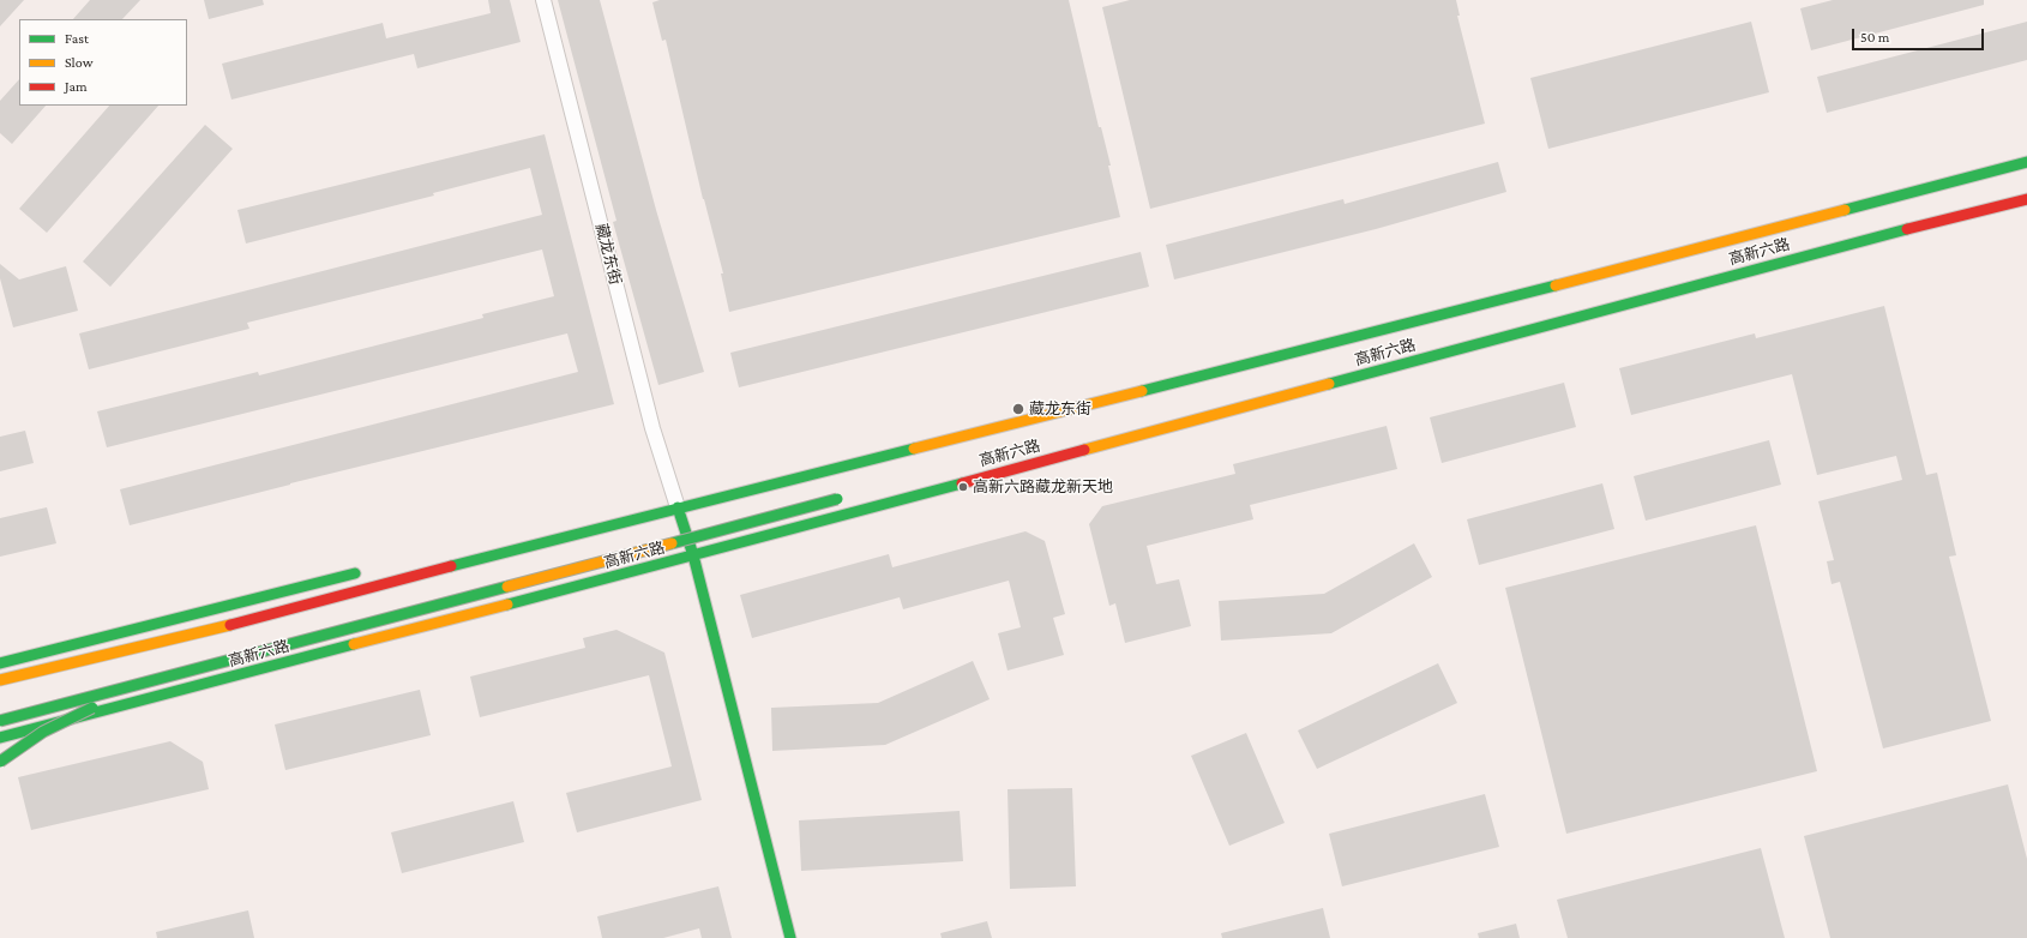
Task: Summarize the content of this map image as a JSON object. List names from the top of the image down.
{
  "streets": {
    "main road": ["高新六路"],
    "street": ["藏龙东街"]
  },
  "crossings": [
    ["高新六路", "藏龙东街"]
  ],
  "places": ["藏龙东街", "高新六路藏龙新天地"],
  "legend": ["Fast", "Slow", "Jam"],
  "scale_bar": "50 m"
}
